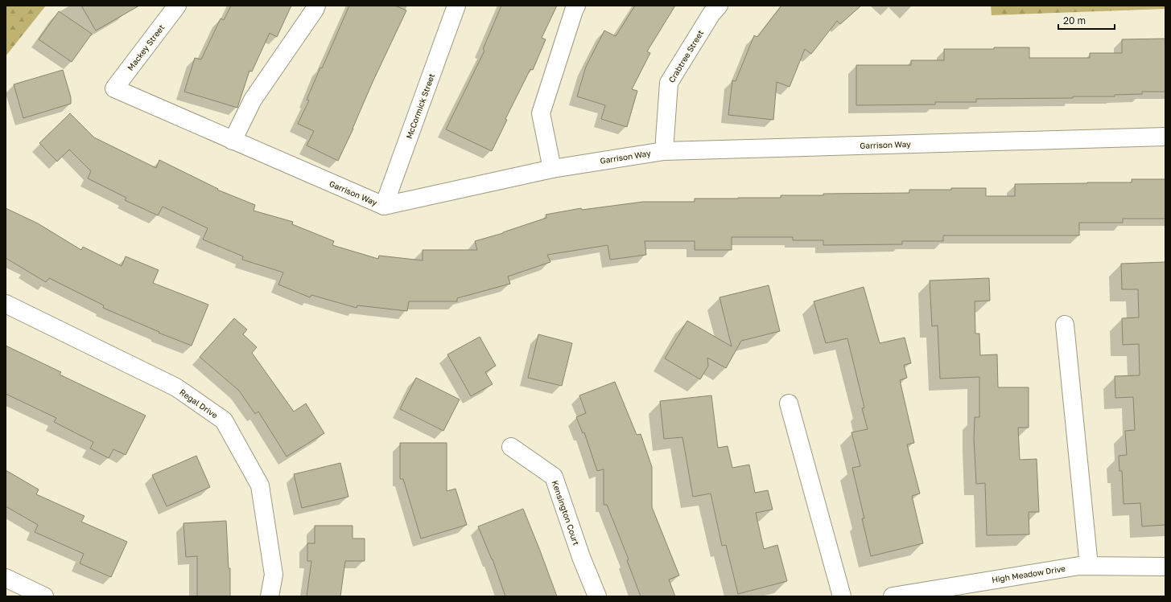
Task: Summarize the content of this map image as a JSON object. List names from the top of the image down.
{
  "streets": {
    "street": [
      "Mackey Street",
      "Crabtree Street",
      "McCormick Street",
      "Garrison Way",
      "Regal Drive",
      "Kensington Court",
      "High Meadow Drive"
    ]
  },
  "crossings": [
    ["Mackey Street", "Garrison Way"],
    ["Crabtree Street", "Garrison Way"],
    ["McCormick Street", "Garrison Way"]
  ],
  "scale_bar": "20 m"
}
